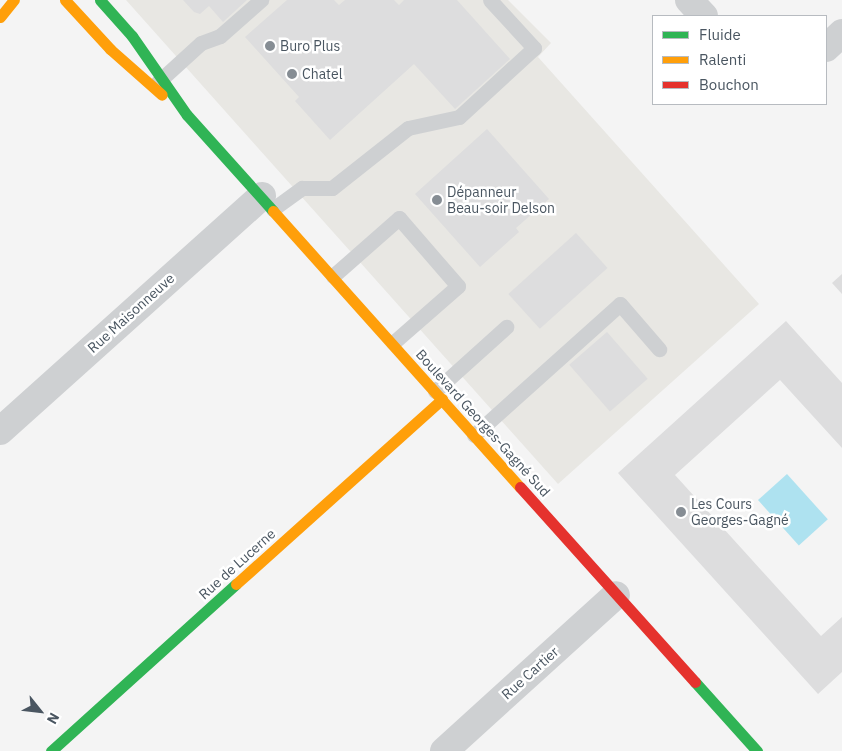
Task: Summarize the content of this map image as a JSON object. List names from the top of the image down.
{
  "streets": {
    "street": [
      "Rue Maisonneuve",
      "Boulevard Georges-Gagné Sud",
      "Rue de Lucerne",
      "Rue Cartier"
    ]
  },
  "crossings": [
    ["Rue Maisonneuve", "Boulevard Georges-Gagné Sud"],
    ["Boulevard Georges-Gagné Sud", "Rue de Lucerne"],
    ["Boulevard Georges-Gagné Sud", "Rue Cartier"]
  ],
  "places": [
    "Buro Plus",
    "Chatel",
    "Dépanneur Beau-soir Delson",
    "Les Cours Georges-Gagné"
  ],
  "legend": ["Fluide", "Ralenti", "Bouchon"],
  "north": "bottom right"
}
